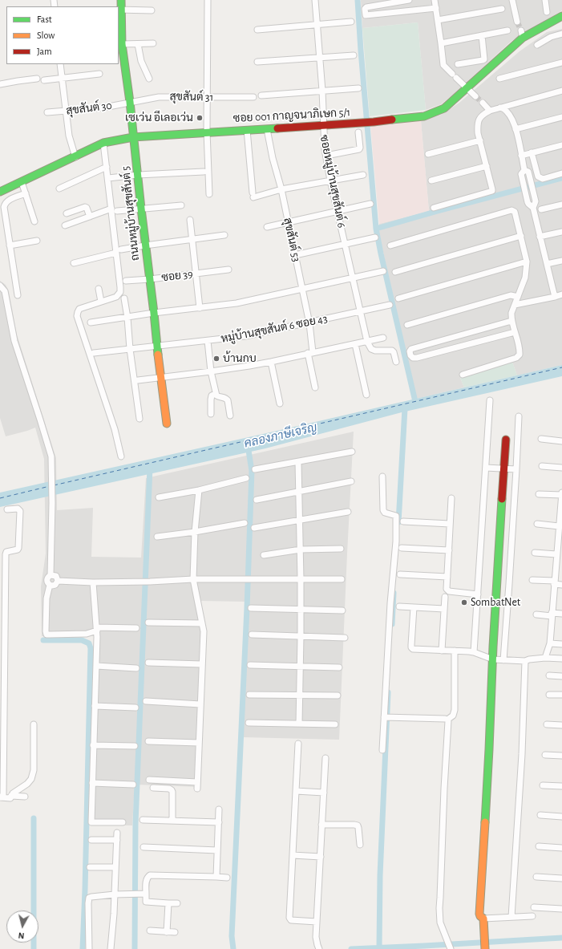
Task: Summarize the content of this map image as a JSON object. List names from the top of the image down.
{
  "streets": {
    "street": [
      "สุขสันต์ 31",
      "สุขสันต์ 30",
      "ซอย 001 กาญจนาภิเษก 5/1",
      "ซอยหมู่บ้านสุขสันต์ 6",
      "ถนนหมู่บ้านสุขสันต์ 5",
      "สุขสันต์ 53",
      "ซอย 39",
      "หมู่บ้านสุขสันต์ 6 ซอย 43"
    ]
  },
  "crossings": [
    ["สุขสันต์ 31", "สุขสันต์ 30"],
    ["สุขสันต์ 31", "ถนนหมู่บ้านสุขสันต์ 5"],
    ["สุขสันต์ 30", "ถนนหมู่บ้านสุขสันต์ 5"],
    ["ซอย 001 กาญจนาภิเษก 5/1", "ซอยหมู่บ้านสุขสันต์ 6"],
    ["ซอย 001 กาญจนาภิเษก 5/1", "ถนนหมู่บ้านสุขสันต์ 5"],
    ["ซอย 001 กาญจนาภิเษก 5/1", "สุขสันต์ 53"],
    ["ซอยหมู่บ้านสุขสันต์ 6", "หมู่บ้านสุขสันต์ 6 ซอย 43"],
    ["ถนนหมู่บ้านสุขสันต์ 5", "ซอย 39"],
    ["ถนนหมู่บ้านสุขสันต์ 5", "หมู่บ้านสุขสันต์ 6 ซอย 43"],
    ["สุขสันต์ 53", "หมู่บ้านสุขสันต์ 6 ซอย 43"]
  ],
  "water": ["คลองภาษีเจริญ"],
  "places": ["เซเว่น อีเลอเว่น", "บ้านกบ", "SombatNet"],
  "legend": ["Fast", "Slow", "Jam"],
  "north": "bottom"
}
